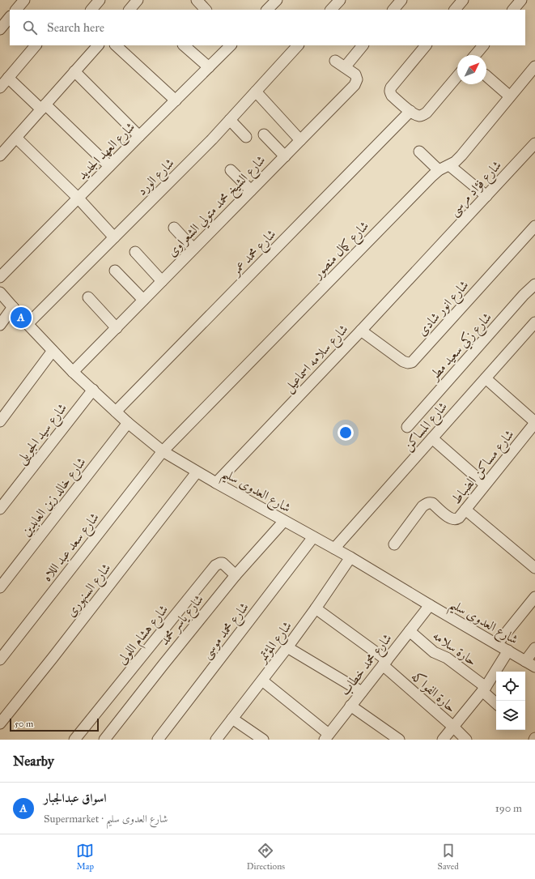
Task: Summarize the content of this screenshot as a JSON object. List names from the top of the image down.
{
  "streets": {
    "street": [
      "شارع العهد الجديد",
      "شارع الورد",
      "شارع فؤاد مرسى",
      "شارع الشيخ محمد متولي الشعراوى",
      "شارع كمال منصور",
      "شارع محمد عمر",
      "شارع انور شادى",
      "شارع زكي سعيد مطر",
      "شارع سلامه اسماعيل",
      "شارع المساكن",
      "شارع سيد الجويلى",
      "شارع مساكن الضباط",
      "شارع العدوى سليم",
      "شارع خالد زين العابدين",
      "شارع سعد عبد اللاه",
      "شارع السنهورى",
      "شارع ياسر محمد",
      "شارع محمد موسى",
      "شارع هشام اللولى",
      "شارع المؤتمر",
      "حارة سلامه",
      "شارع محمد خطاب",
      "حارة الفواكه"
    ]
  },
  "crossings": [
    ["شارع الورد", "شارع العدوى سليم"],
    ["شارع فؤاد مرسى", "شارع سلامه اسماعيل"],
    ["شارع الشيخ محمد متولي الشعراوى", "شارع العدوى سليم"],
    ["شارع كمال منصور", "شارع العدوى سليم"],
    ["شارع كمال منصور", "شارع سعد عبد اللاه"],
    ["شارع محمد عمر", "شارع العدوى سليم"],
    ["شارع انور شادى", "شارع سلامه اسماعيل"],
    ["شارع سلامه اسماعيل", "شارع العدوى سليم"],
    ["شارع المساكن", "شارع العدوى سليم"],
    ["شارع سيد الجويلى", "شارع العدوى سليم"],
    ["شارع العدوى سليم", "شارع خالد زين العابدين"],
    ["شارع العدوى سليم", "شارع سعد عبد اللاه"],
    ["شارع العدوى سليم", "شارع السنهورى"],
    ["شارع العدوى سليم", "شارع ياسر محمد"],
    ["شارع العدوى سليم", "شارع محمد موسى"],
    ["شارع العدوى سليم", "شارع المؤتمر"],
    ["شارع العدوى سليم", "شارع محمد خطاب"],
    ["شارع ياسر محمد", "شارع هشام اللولى"],
    ["شارع المؤتمر", "حارة الفواكه"],
    ["حارة سلامه", "شارع محمد خطاب"],
    ["شارع محمد خطاب", "حارة الفواكه"]
  ],
  "scale_bar": "50 m",
  "north": "top right",
  "page": {
    "search": "Search here",
    "pins": "A",
    "scale": "50 m",
    "heading": "Nearby",
    "list": [
      {
        "mark": "A",
        "name": "اسواق عبدالجبار",
        "note": "Supermarket · شارع العدوى سليم",
        "value": "190 m"
      }
    ],
    "nav": ["Map", "Directions", "Saved"]
  }
}
